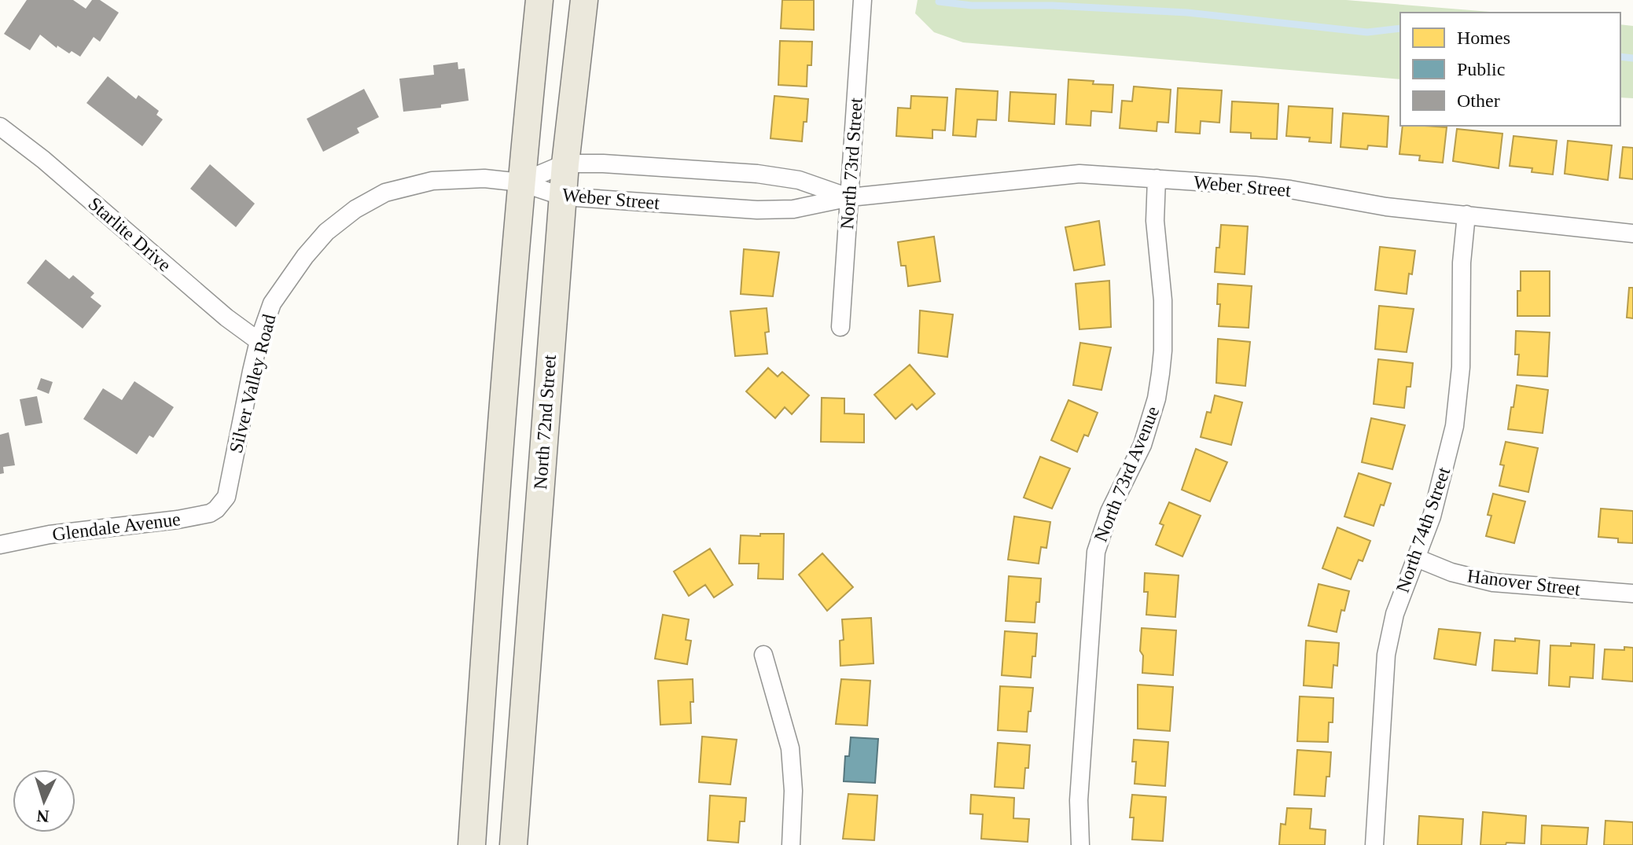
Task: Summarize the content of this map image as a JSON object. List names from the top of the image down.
{
  "streets": {
    "main road": ["North 72nd Street"],
    "street": [
      "North 73rd Street",
      "Weber Street",
      "Starlite Drive",
      "Silver Valley Road",
      "North 73rd Avenue",
      "Glendale Avenue",
      "North 74th Street",
      "Hanover Street"
    ]
  },
  "crossings": [
    ["North 73rd Street", "Weber Street"],
    ["Weber Street", "Silver Valley Road"],
    ["Weber Street", "North 72nd Street"],
    ["Weber Street", "North 73rd Avenue"],
    ["Weber Street", "North 74th Street"],
    ["Starlite Drive", "Silver Valley Road"],
    ["Silver Valley Road", "Glendale Avenue"],
    ["North 74th Street", "Hanover Street"]
  ],
  "legend": ["Homes", "Public", "Other"],
  "north": "bottom"
}
